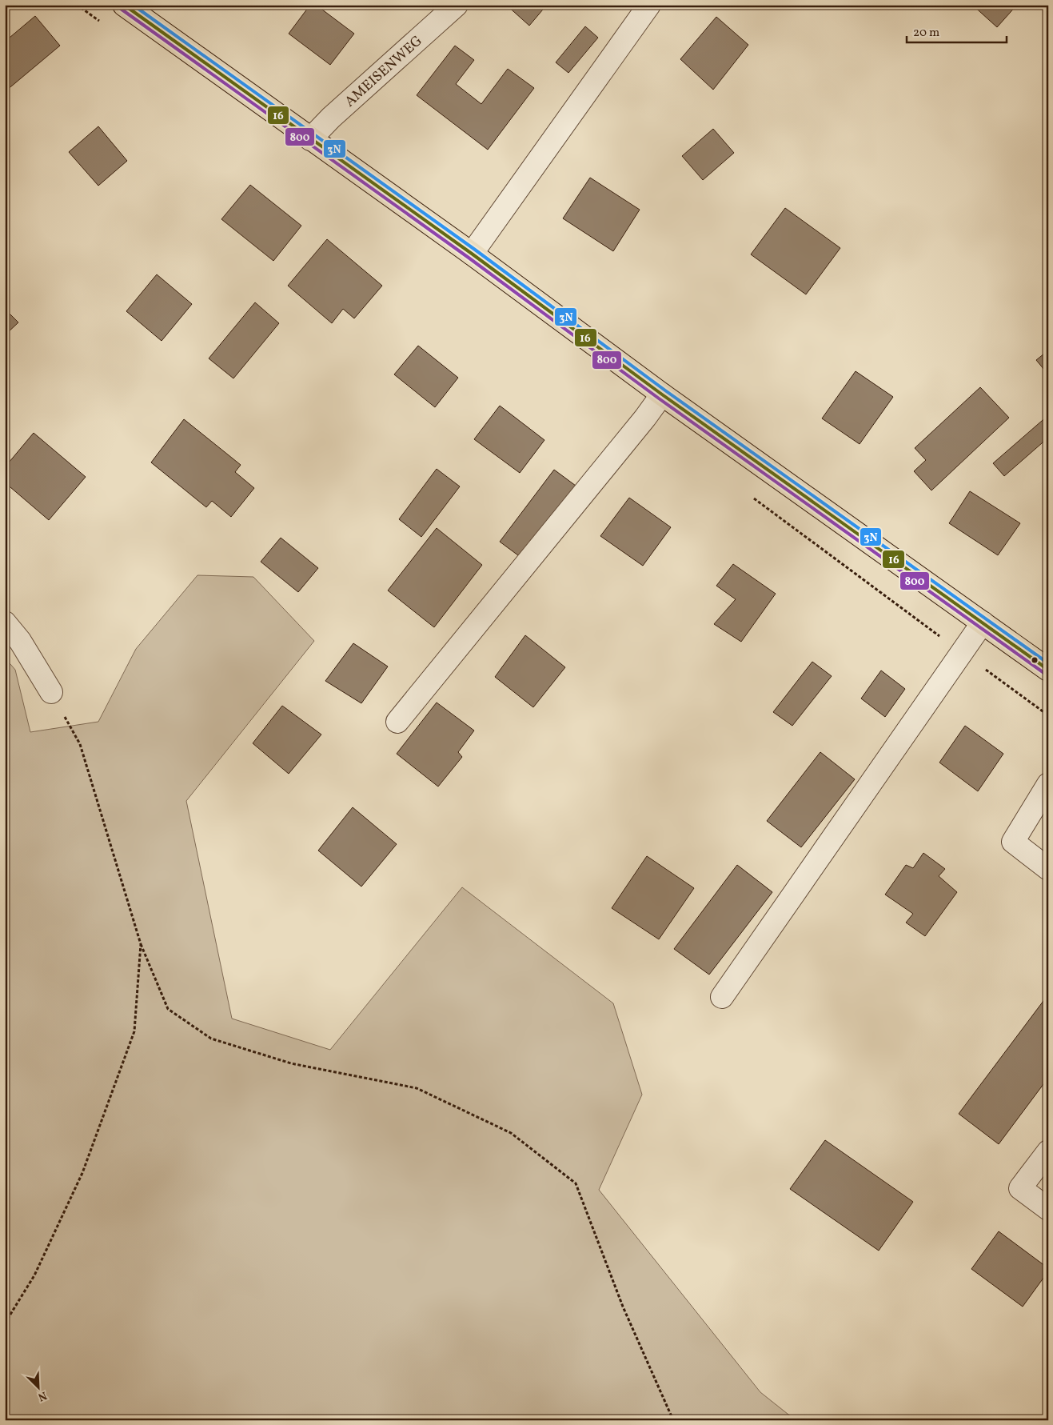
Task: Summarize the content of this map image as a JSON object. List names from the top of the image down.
{
  "streets": {
    "street": ["AMEISENWEG"]
  },
  "lines": ["transit line 16", "transit line 3N", "transit line 800"],
  "scale_bar": "20 m",
  "north": "bottom right"
}
